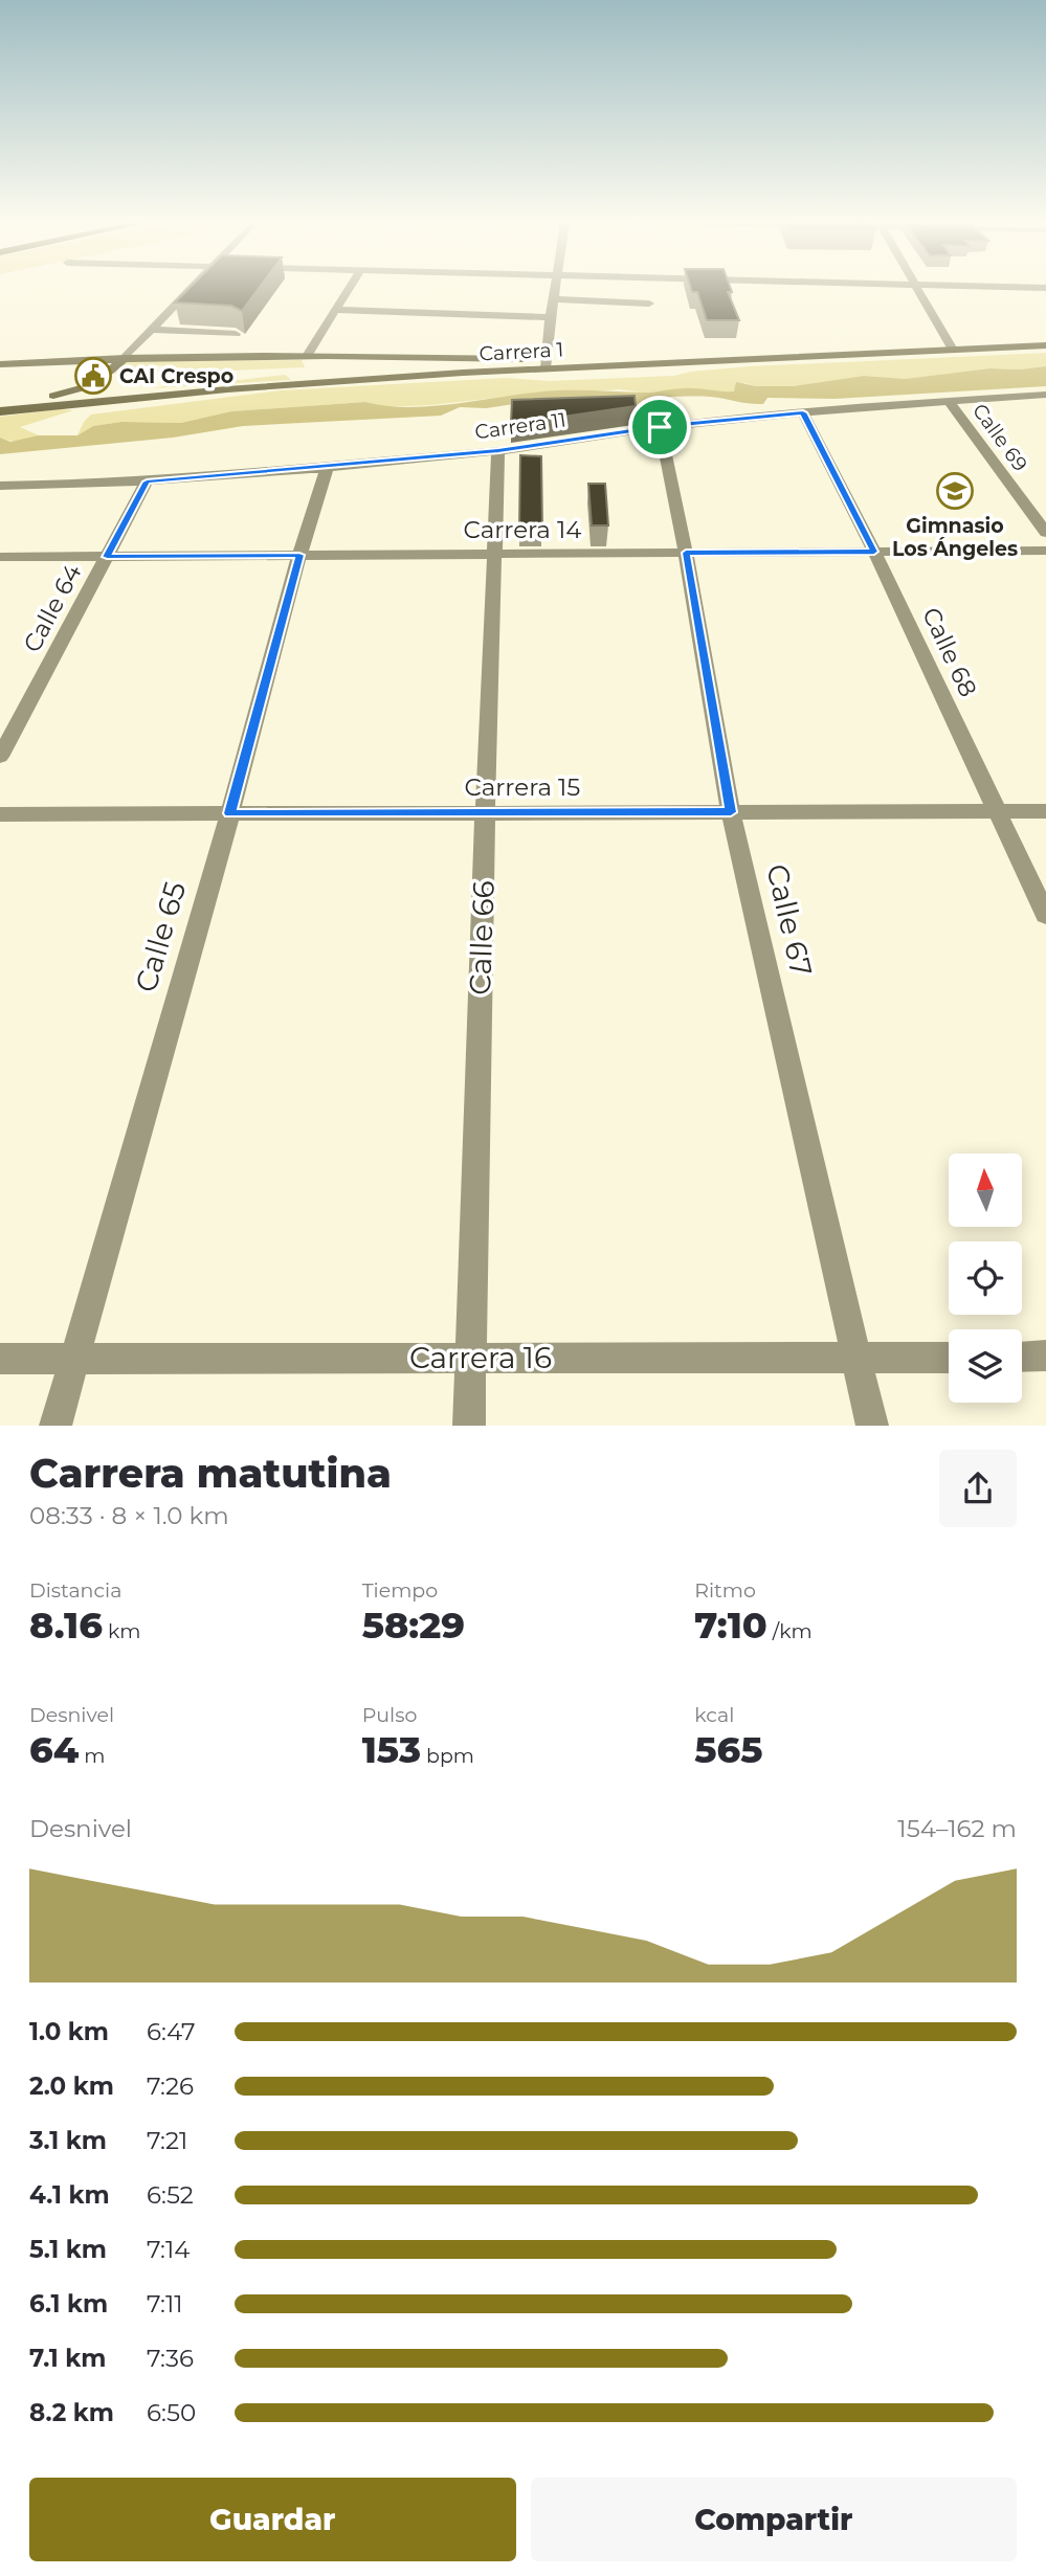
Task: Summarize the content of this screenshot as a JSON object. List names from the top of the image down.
{
  "streets": {
    "main road": ["Carrera 1"],
    "street": [
      "Carrera 11",
      "Calle 69",
      "Carrera 14",
      "Calle 64",
      "Calle 68",
      "Carrera 15",
      "Calle 67",
      "Calle 65",
      "Calle 66",
      "Carrera 16"
    ]
  },
  "crossings": [
    ["Carrera 11", "Calle 69"],
    ["Carrera 11", "Calle 64"],
    ["Carrera 11", "Calle 68"],
    ["Carrera 11", "Calle 67"],
    ["Carrera 11", "Calle 65"],
    ["Carrera 11", "Calle 66"],
    ["Carrera 14", "Calle 64"],
    ["Carrera 14", "Calle 68"],
    ["Carrera 14", "Calle 67"],
    ["Carrera 14", "Calle 65"],
    ["Carrera 14", "Calle 66"],
    ["Calle 68", "Carrera 15"],
    ["Carrera 15", "Calle 67"],
    ["Carrera 15", "Calle 65"],
    ["Carrera 15", "Calle 66"],
    ["Calle 67", "Carrera 16"],
    ["Calle 65", "Carrera 16"],
    ["Calle 66", "Carrera 16"]
  ],
  "places": {
    "public building": ["CAI Crespo"],
    "school or university": ["Gimnasio Los Ángeles"]
  },
  "north": "top",
  "page": {
    "heading": ["Carrera matutina", "08:33 · 8 × 1.0 km"],
    "stats": [
      ["Distancia", "8.16 km"],
      ["Tiempo", "58:29"],
      ["Ritmo", "7:10 /km"],
      ["Desnivel", "64 m"],
      ["Pulso", "153 bpm"],
      ["kcal", "565"]
    ],
    "chart": ["Desnivel", "154–162 m"],
    "list": [
      {
        "name": "1.0 km",
        "note": "6:47"
      },
      {
        "name": "2.0 km",
        "note": "7:26"
      },
      {
        "name": "3.1 km",
        "note": "7:21"
      },
      {
        "name": "4.1 km",
        "note": "6:52"
      },
      {
        "name": "5.1 km",
        "note": "7:14"
      },
      {
        "name": "6.1 km",
        "note": "7:11"
      },
      {
        "name": "7.1 km",
        "note": "7:36"
      },
      {
        "name": "8.2 km",
        "note": "6:50"
      }
    ],
    "buttons": ["Guardar", "Compartir"]
  }
}
